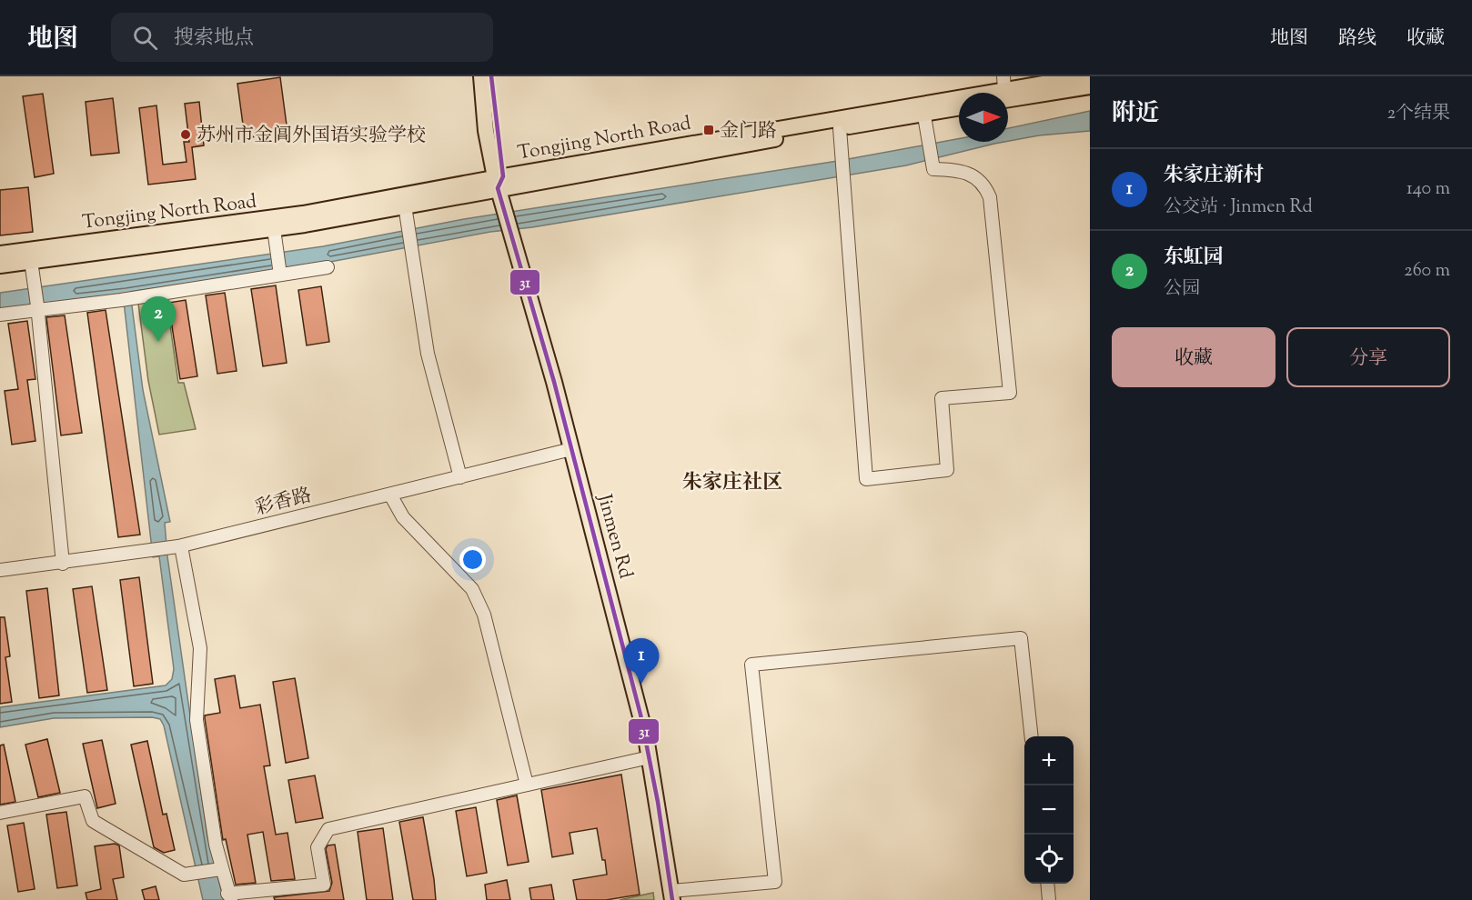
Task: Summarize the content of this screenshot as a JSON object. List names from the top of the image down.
{
  "streets": {
    "main road": ["Tongjing North Road", "Jinmen Rd"],
    "street": ["彩香路"]
  },
  "crossings": [
    ["Tongjing North Road", "Jinmen Rd"],
    ["彩香路", "Jinmen Rd"]
  ],
  "districts": ["朱家庄社区"],
  "places": {
    "transit": ["金门路"],
    "other": ["苏州市金阊外国语实验学校"]
  },
  "lines": ["transit line 31"],
  "north": "right",
  "page": {
    "header": "地图",
    "search": "搜索地点",
    "nav": ["地图", "路线", "收藏"],
    "heading": ["附近", "2个结果"],
    "list": [
      {
        "mark": "1",
        "name": "朱家庄新村",
        "note": "公交站 · Jinmen Rd",
        "value": "140 m"
      },
      {
        "mark": "2",
        "name": "东虹园",
        "note": "公园",
        "value": "260 m"
      }
    ],
    "pins": ["2", "1"],
    "buttons": ["收藏", "分享"],
    "map_buttons": ["+", "−"]
  }
}
